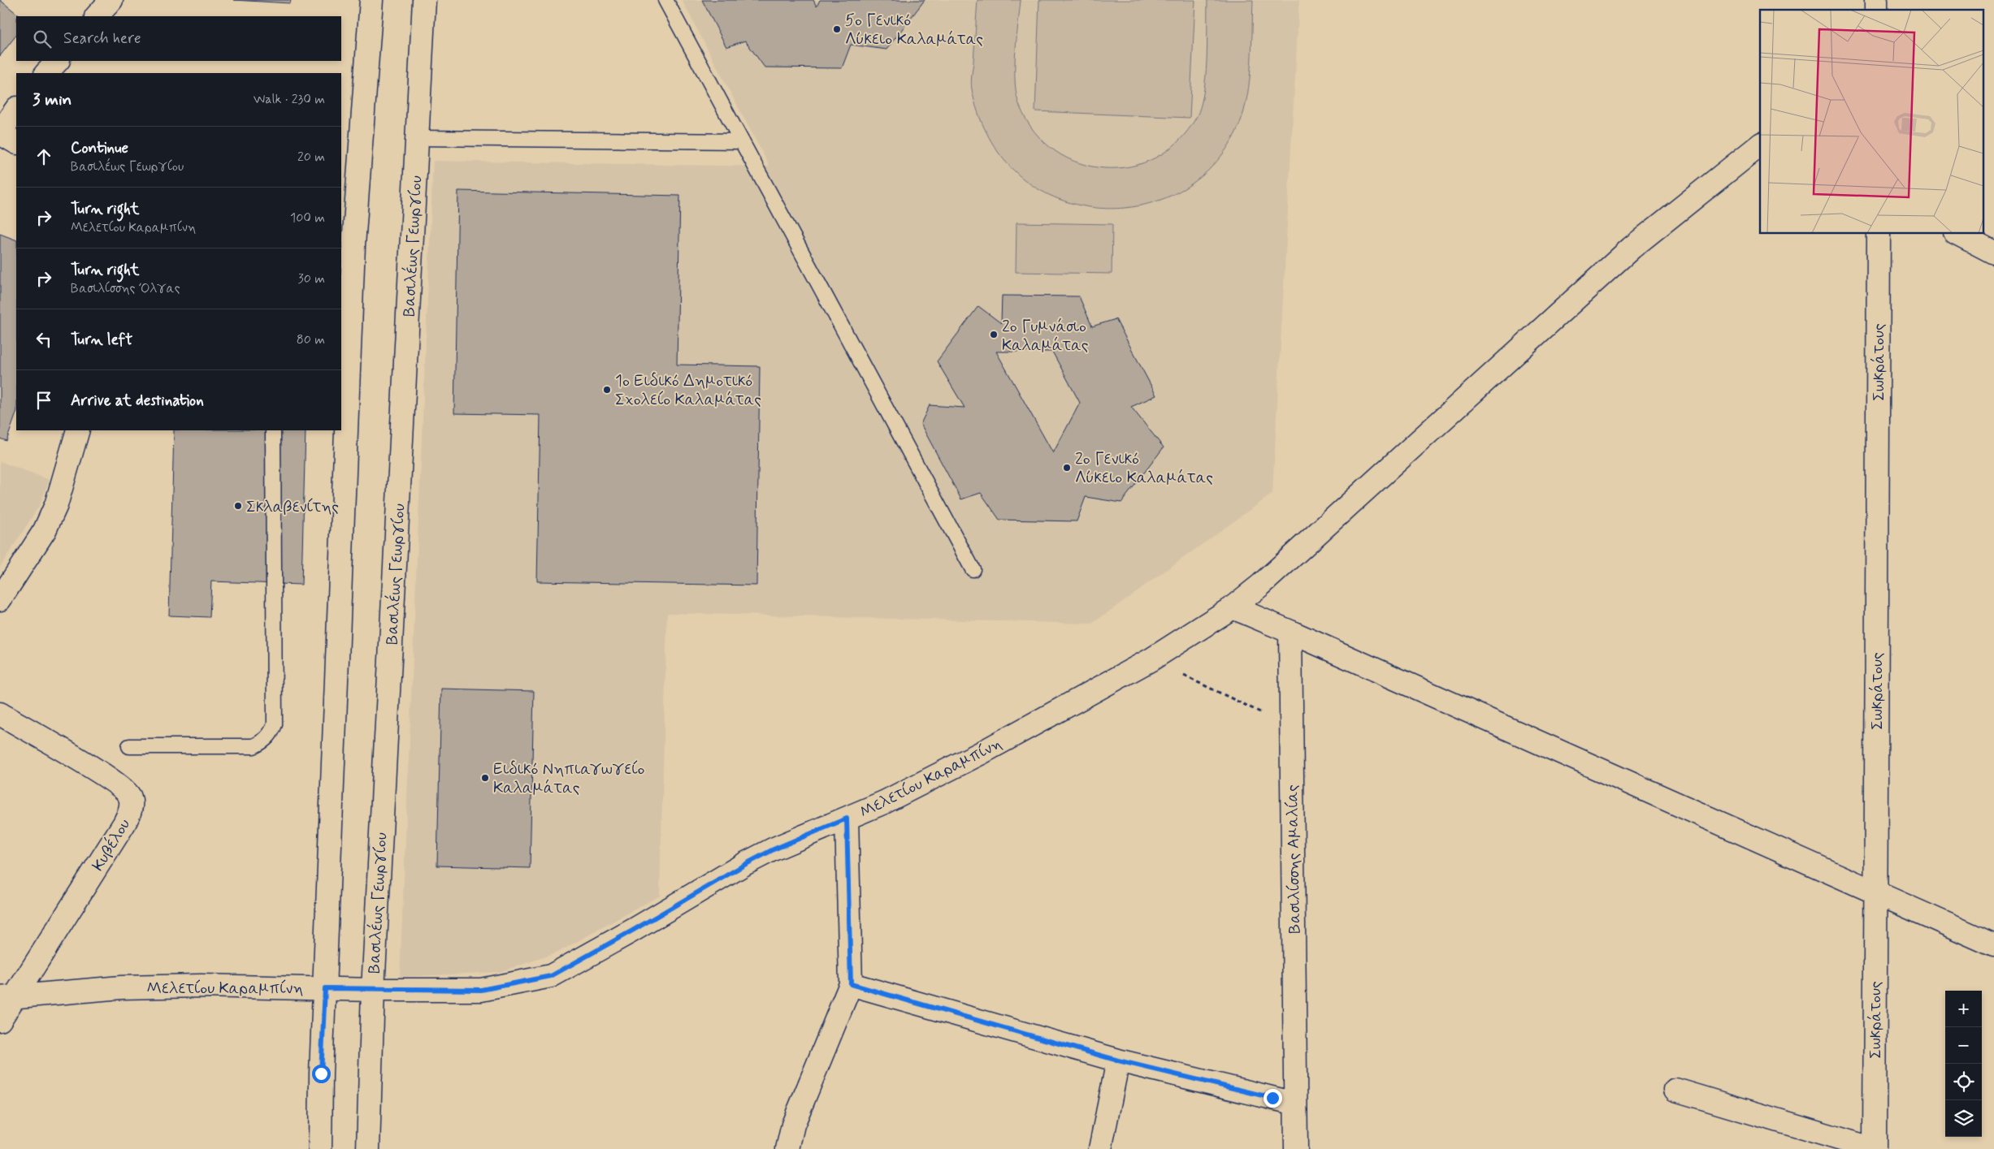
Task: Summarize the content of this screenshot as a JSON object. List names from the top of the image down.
{
  "streets": {
    "street": [
      "Βασιλέως Γεωργίου",
      "Σωκράτους",
      "Μελετίου Καραμπίνη",
      "Κυβέλου",
      "Βασιλίσσης Αμαλίας"
    ]
  },
  "crossings": [
    ["Βασιλέως Γεωργίου", "Μελετίου Καραμπίνη"],
    ["Μελετίου Καραμπίνη", "Κυβέλου"]
  ],
  "places": [
    "5ο Γενικό Λύκειο Καλαμάτας",
    "2ο Γυμνάσιο Καλαμάτας",
    "1ο Ειδικό Δημοτικό Σχολείο Καλαμάτας",
    "2ο Γενικό Λύκειο Καλαμάτας",
    "Σκλαβενίτης",
    "Ειδικό Νηπιαγωγείο Καλαμάτας"
  ],
  "page": {
    "search": "Search here",
    "heading": ["3 min", "Walk · 230 m"],
    "list": [
      ["Continue", "Βασιλέως Γεωργίου", "20 m"],
      ["Turn right", "Μελετίου Καραμπίνη", "100 m"],
      ["Turn right", "Βασιλίσσης Όλγας", "30 m"],
      ["Turn left", "80 m"],
      "Arrive at destination"
    ],
    "map_buttons": ["+", "−"]
  }
}
